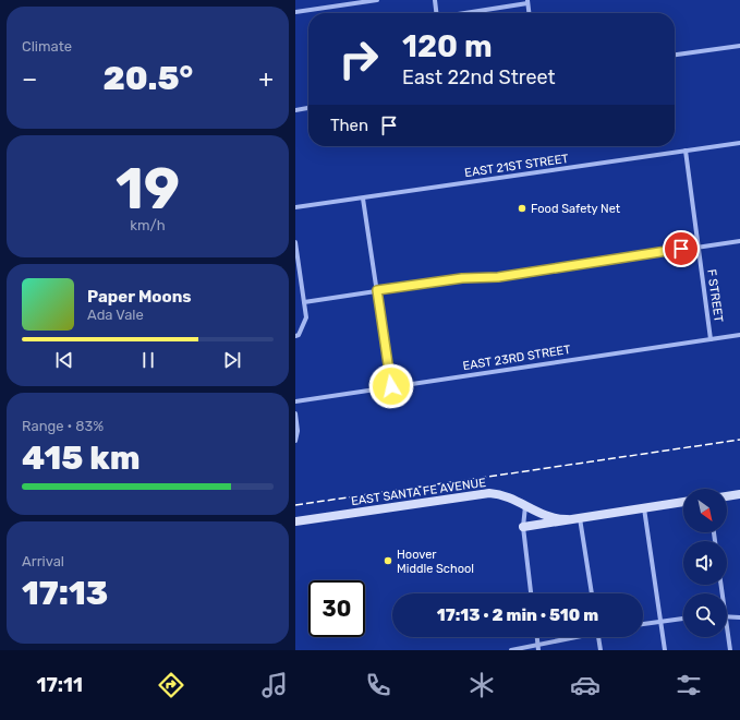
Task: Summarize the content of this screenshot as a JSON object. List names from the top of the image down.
{
  "streets": {
    "street": [
      "EAST 21ST STREET",
      "F STREET",
      "EAST 23RD STREET",
      "EAST SANTA FE AVENUE"
    ]
  },
  "crossings": [
    ["EAST 21ST STREET", "F STREET"],
    ["F STREET", "EAST 23RD STREET"]
  ],
  "places": ["Food Safety Net", "Hoover Middle School"],
  "north": "bottom right",
  "page": {
    "tile": [
      "Climate",
      ["19", "km/h"],
      ["Range · 83%", "415 km"],
      ["Arrival", "17:13"]
    ],
    "turn": ["120 m", "East 22nd Street"],
    "heat": ["−", "20.5°", "+"],
    "then": "Then",
    "song": ["Paper Moons", "Ada Vale"],
    "limit": "30",
    "trip": "17:13 · 2 min · 510 m",
    "tabs": "17:11"
  }
}
